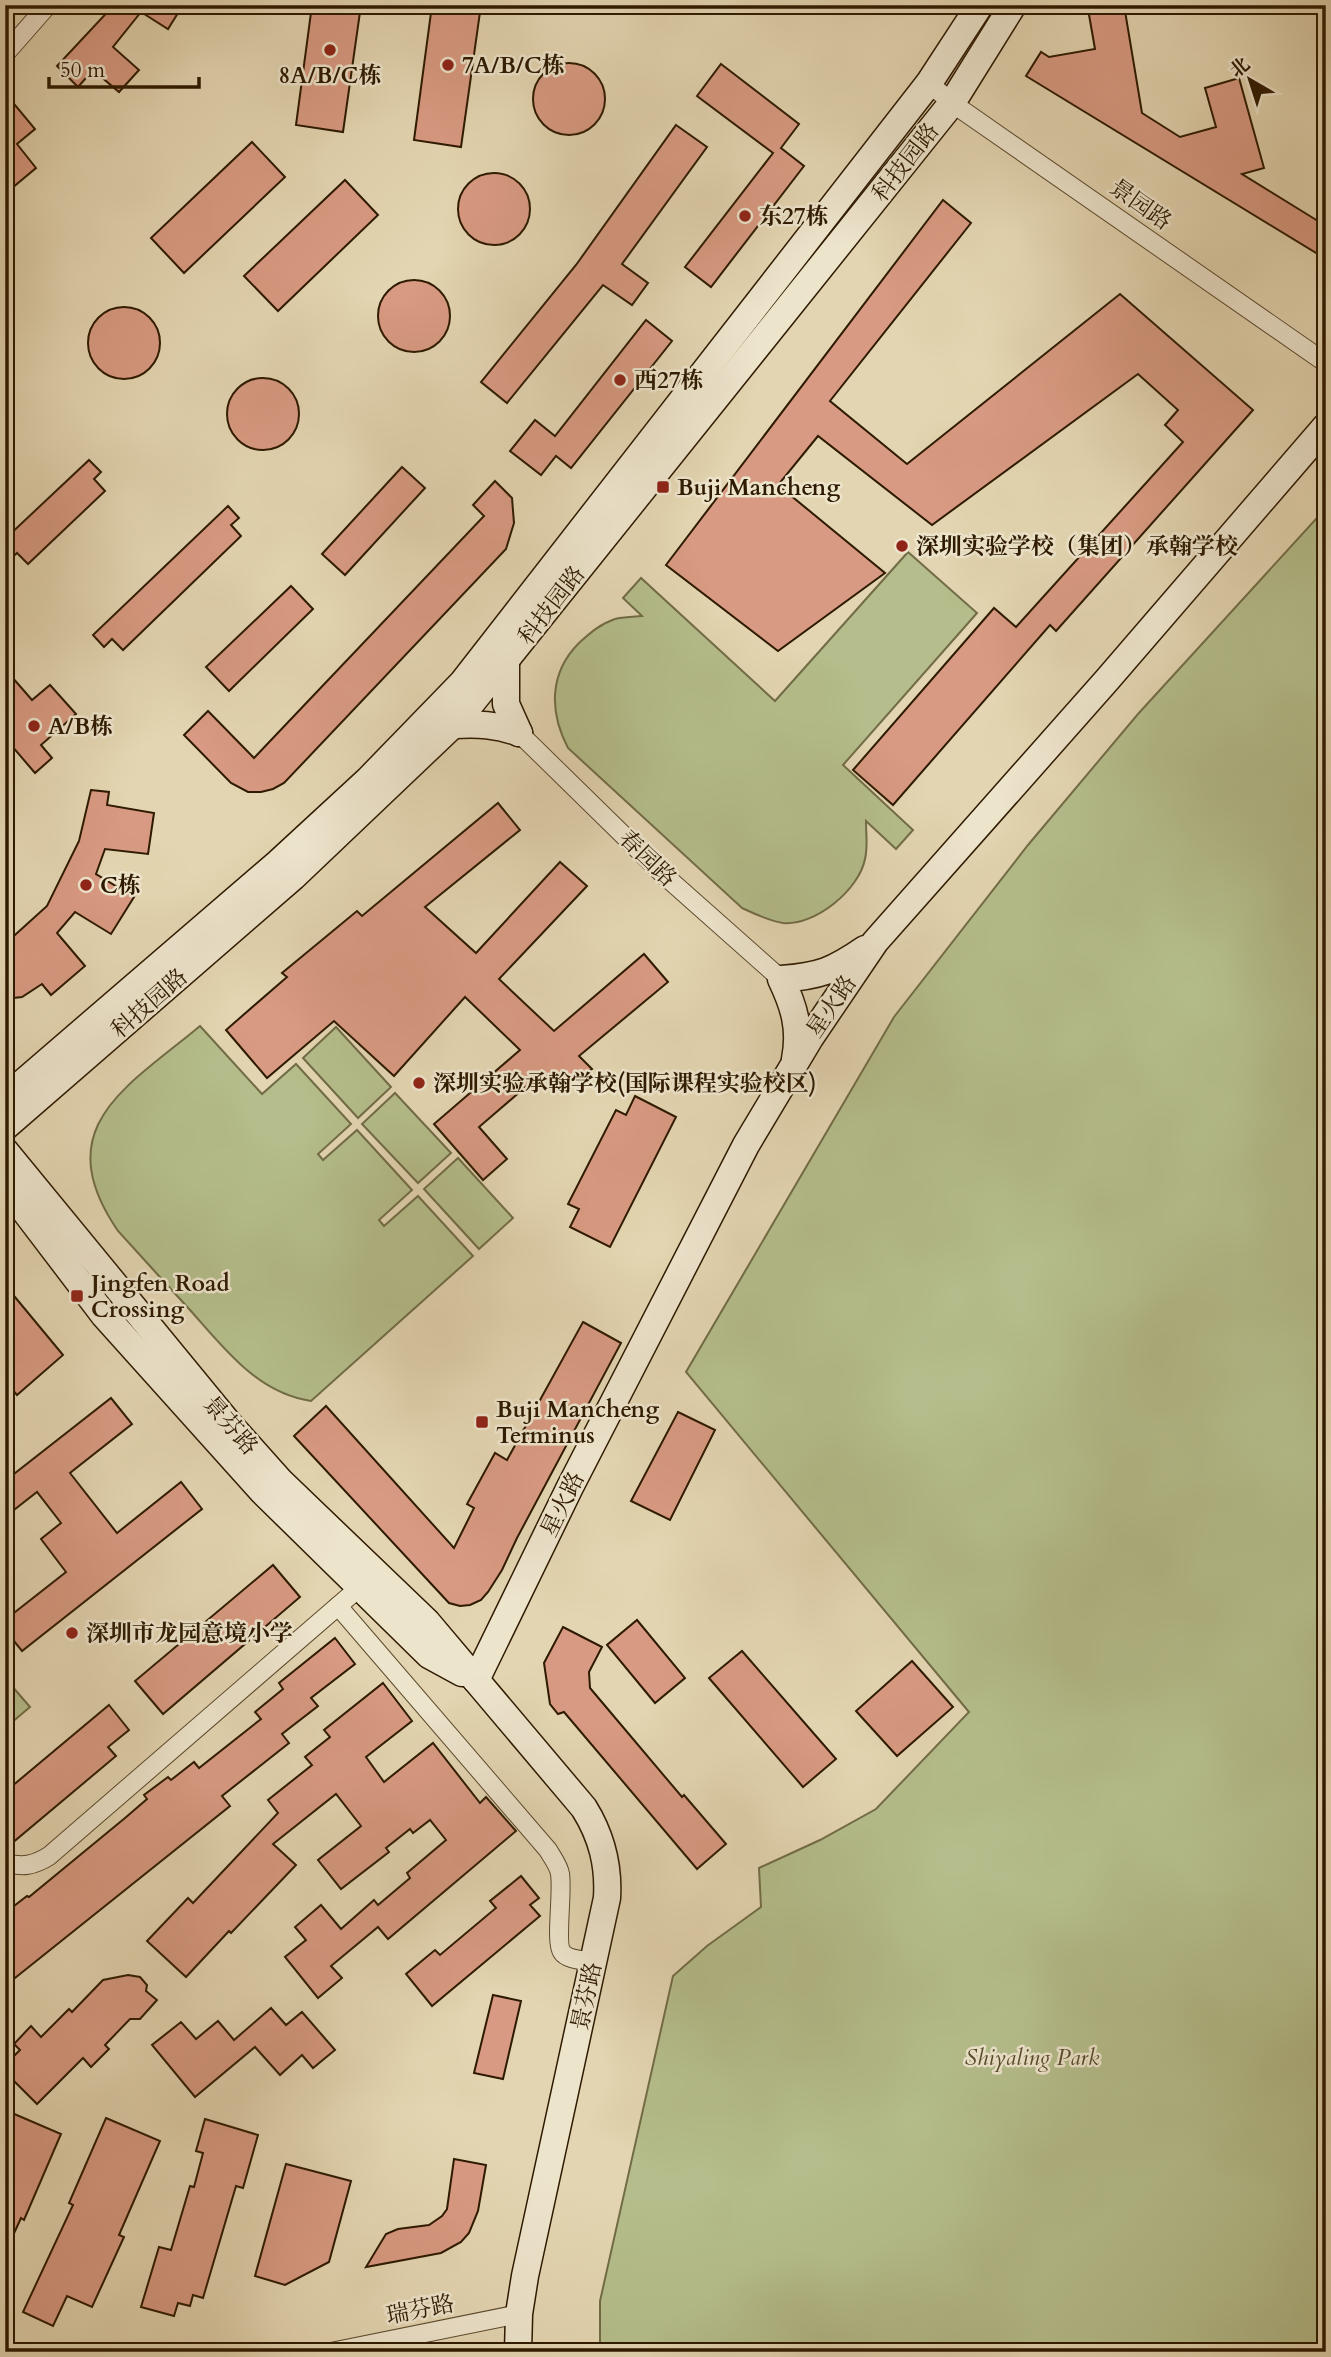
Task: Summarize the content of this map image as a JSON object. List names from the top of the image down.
{
  "streets": {
    "street": [
      "科技园路",
      "景园路",
      "春园路",
      "星火路",
      "景芬路",
      "瑞芬路"
    ]
  },
  "crossings": [
    ["科技园路", "景园路"],
    ["科技园路", "春园路"],
    ["春园路", "星火路"],
    ["星火路", "景芬路"],
    ["景芬路", "瑞芬路"]
  ],
  "parks": ["Shiyaling Park"],
  "places": {
    "other": [
      "8A/B/C栋",
      "7A/B/C栋",
      "东27栋",
      "西27栋",
      "深圳实验学校（集团）承翰学校",
      "A/B栋",
      "C栋",
      "深圳实验承翰学校(国际课程实验校区)",
      "深圳市龙园意境小学"
    ],
    "transit": ["Buji Mancheng", "Jingfen Road Crossing", "Buji Mancheng Terminus"]
  },
  "scale_bar": "50 m",
  "north": "top left"
}
